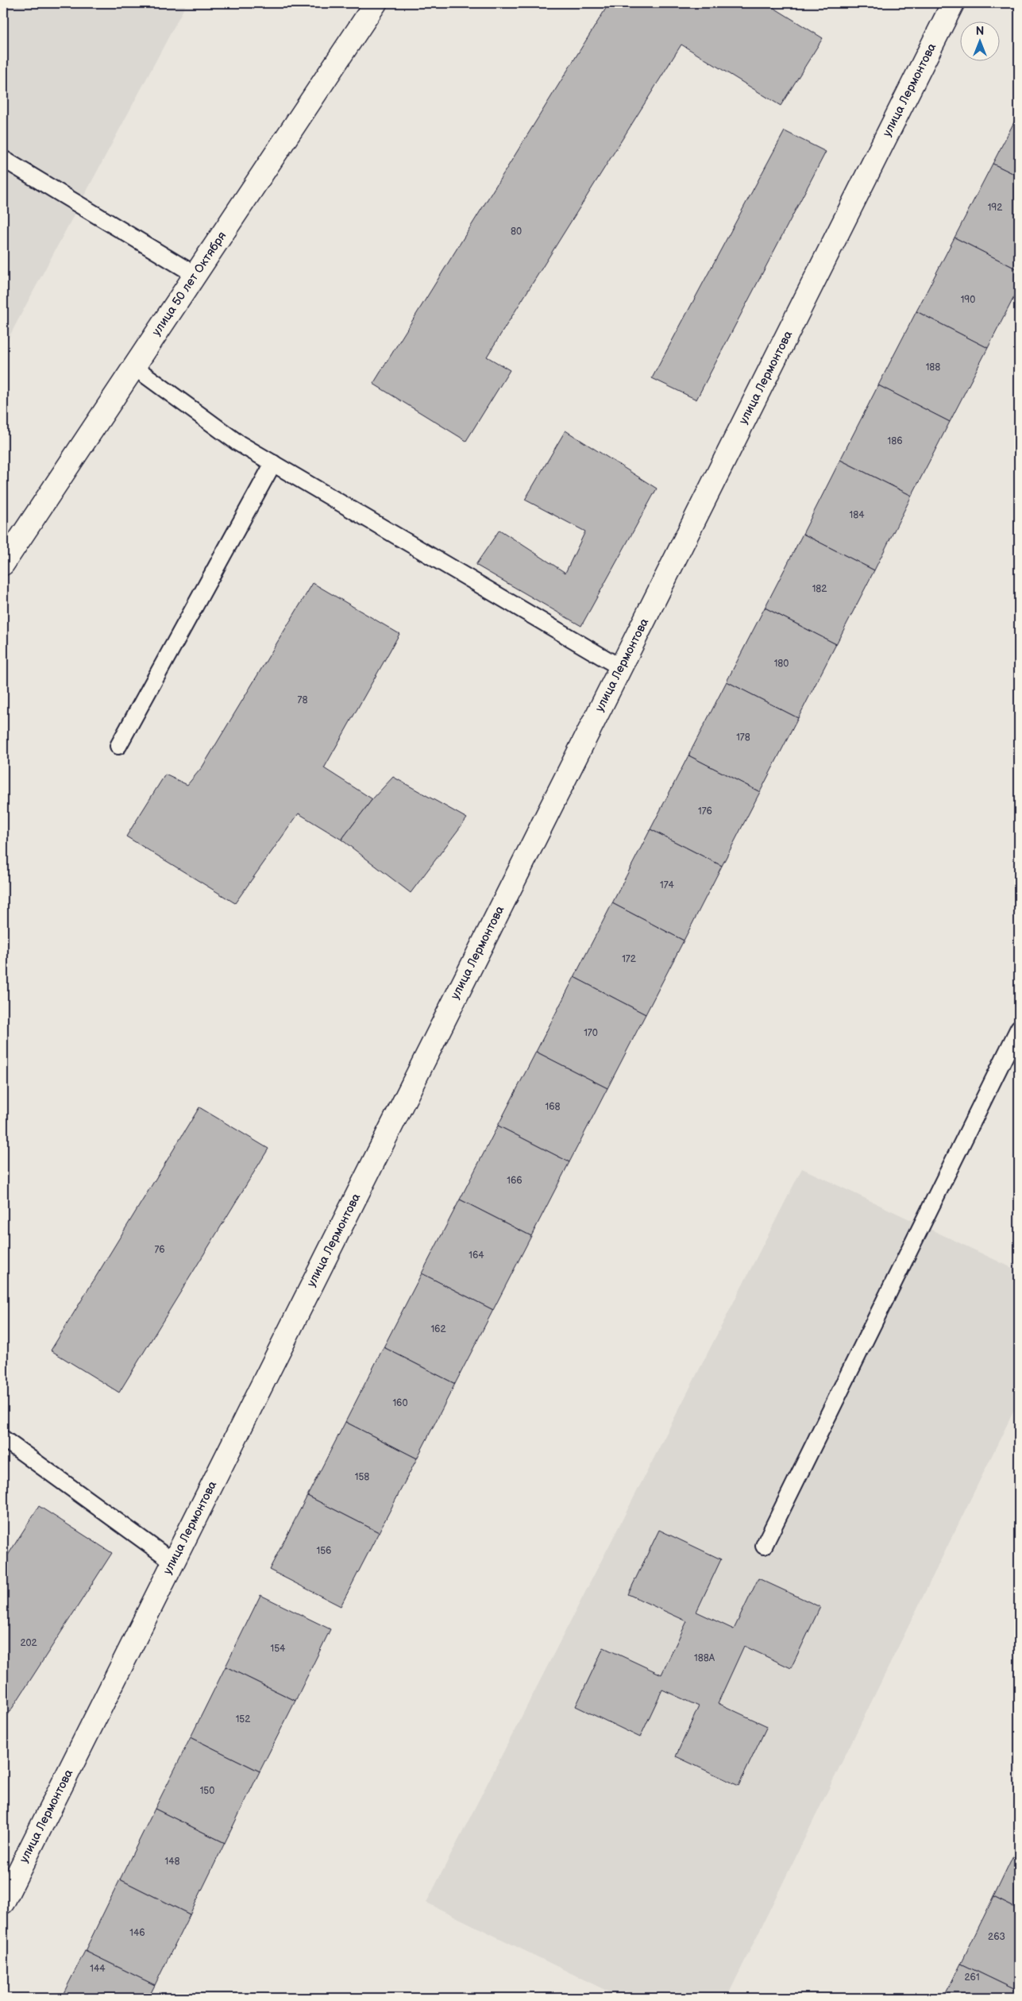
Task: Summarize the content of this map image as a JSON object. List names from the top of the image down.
{
  "streets": {
    "main road": ["улица Лермонтова", "улица 50 лет Октября"]
  },
  "house_numbers": [
    "192",
    "80",
    "190",
    "188",
    "186",
    "184",
    "182",
    "180",
    "78",
    "178",
    "176",
    "174",
    "172",
    "170",
    "168",
    "166",
    "76",
    "164",
    "162",
    "160",
    "158",
    "156",
    "202",
    "154",
    "188А",
    "152",
    "150",
    "148",
    "146",
    "263",
    "144",
    "261"
  ],
  "north": "top"
}
